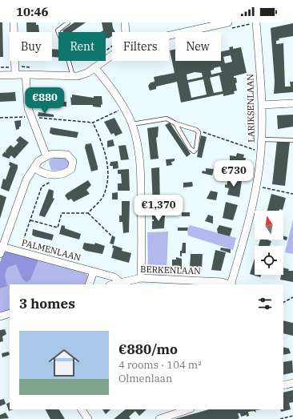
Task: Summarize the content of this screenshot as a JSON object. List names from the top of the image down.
{
  "streets": {
    "street": ["LARIKSENLAAN", "PALMENLAAN", "BERKENLAAN"]
  },
  "crossings": [
    ["PALMENLAAN", "BERKENLAAN"]
  ],
  "north": "top",
  "page": {
    "status": "10:46",
    "chip": [
      "Buy",
      "Rent",
      "Filters",
      "New"
    ],
    "price": ["€880", "€730", "€1,370"],
    "heading": "3 homes",
    "list": [
      {
        "name": "€880/mo",
        "note": "4 rooms · 104 m² · Olmenlaan"
      }
    ]
  }
}
